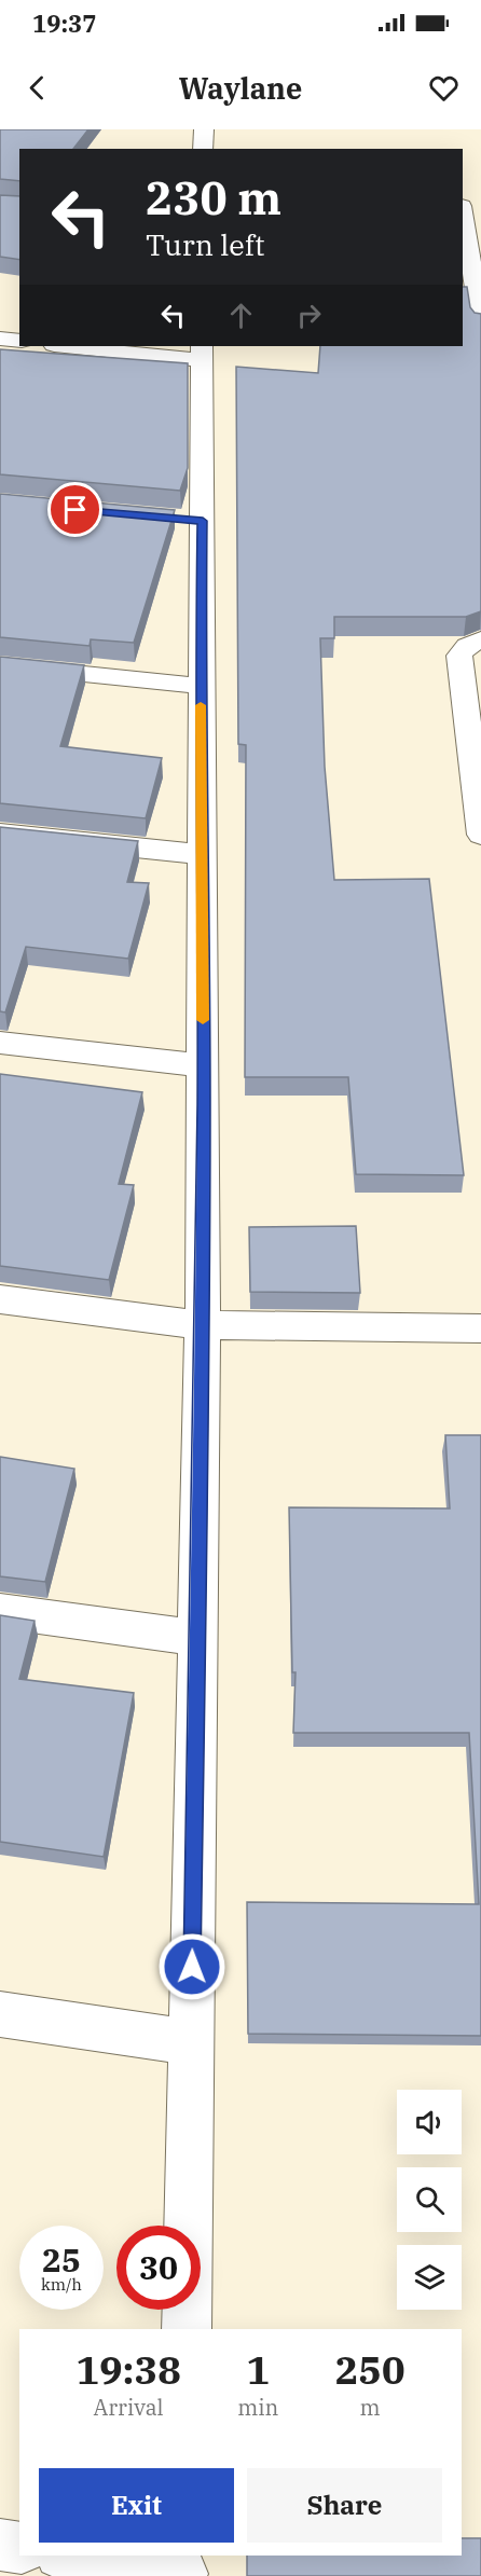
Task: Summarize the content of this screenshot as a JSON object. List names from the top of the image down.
{
  "page": {
    "status": "19:37",
    "header": "Waylane",
    "turn": ["230 m", "Turn left"],
    "speed": "25 km/h",
    "limit": "30",
    "eta": [
      "19:38",
      "Arrival",
      "1",
      "min",
      "250",
      "m"
    ],
    "buttons": ["Exit", "Share"]
  }
}
